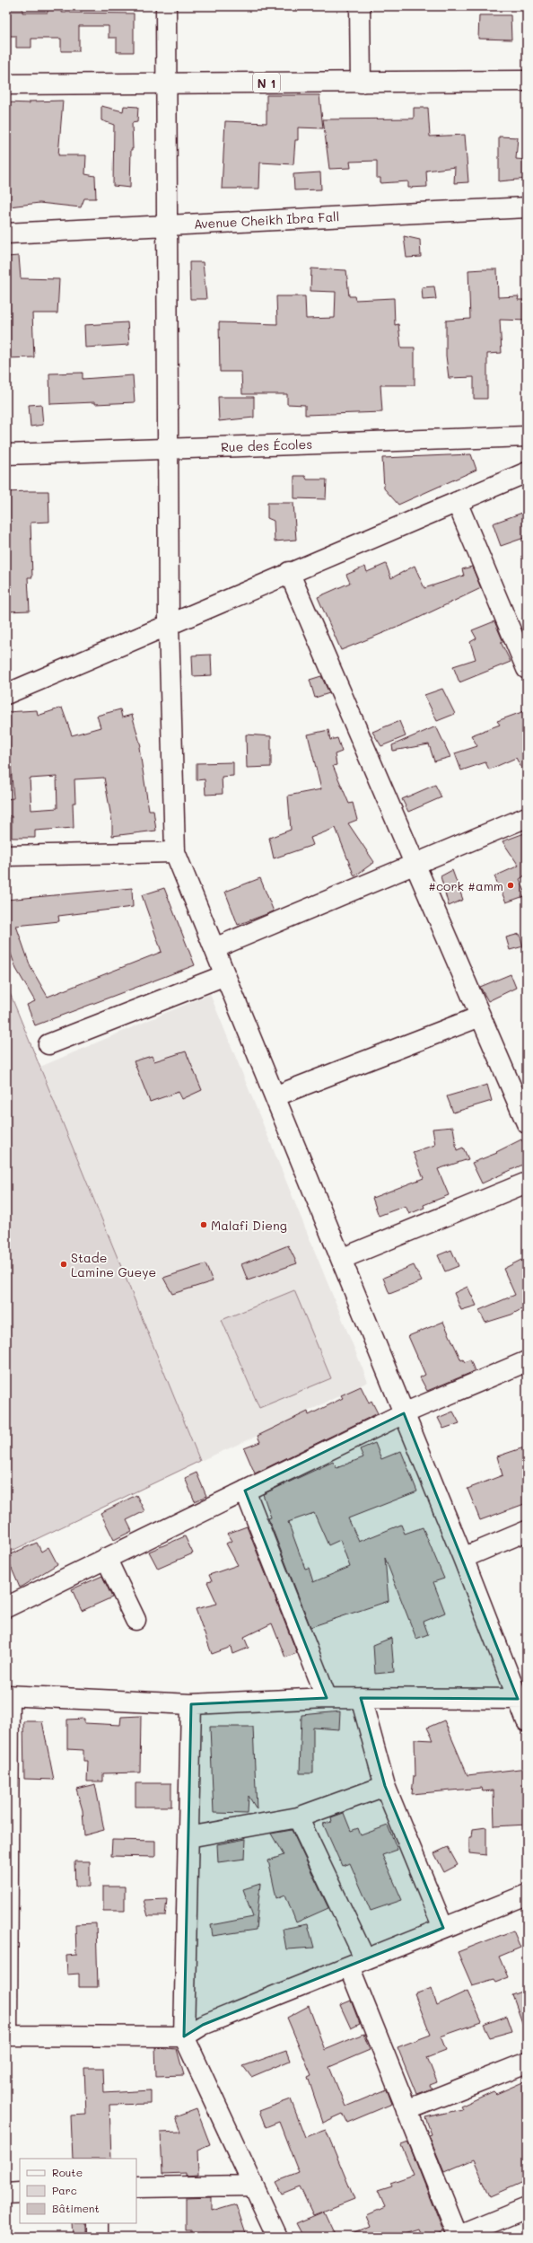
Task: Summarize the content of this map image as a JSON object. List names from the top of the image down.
{
  "streets": {
    "main road": ["N 1", "Avenue Cheikh Ibra Fall", "Rue des Écoles"]
  },
  "places": ["#cork #amm", "Malafi Dieng", "Stade Lamine Gueye"],
  "legend": ["Route", "Parc", "Bâtiment"]
}
